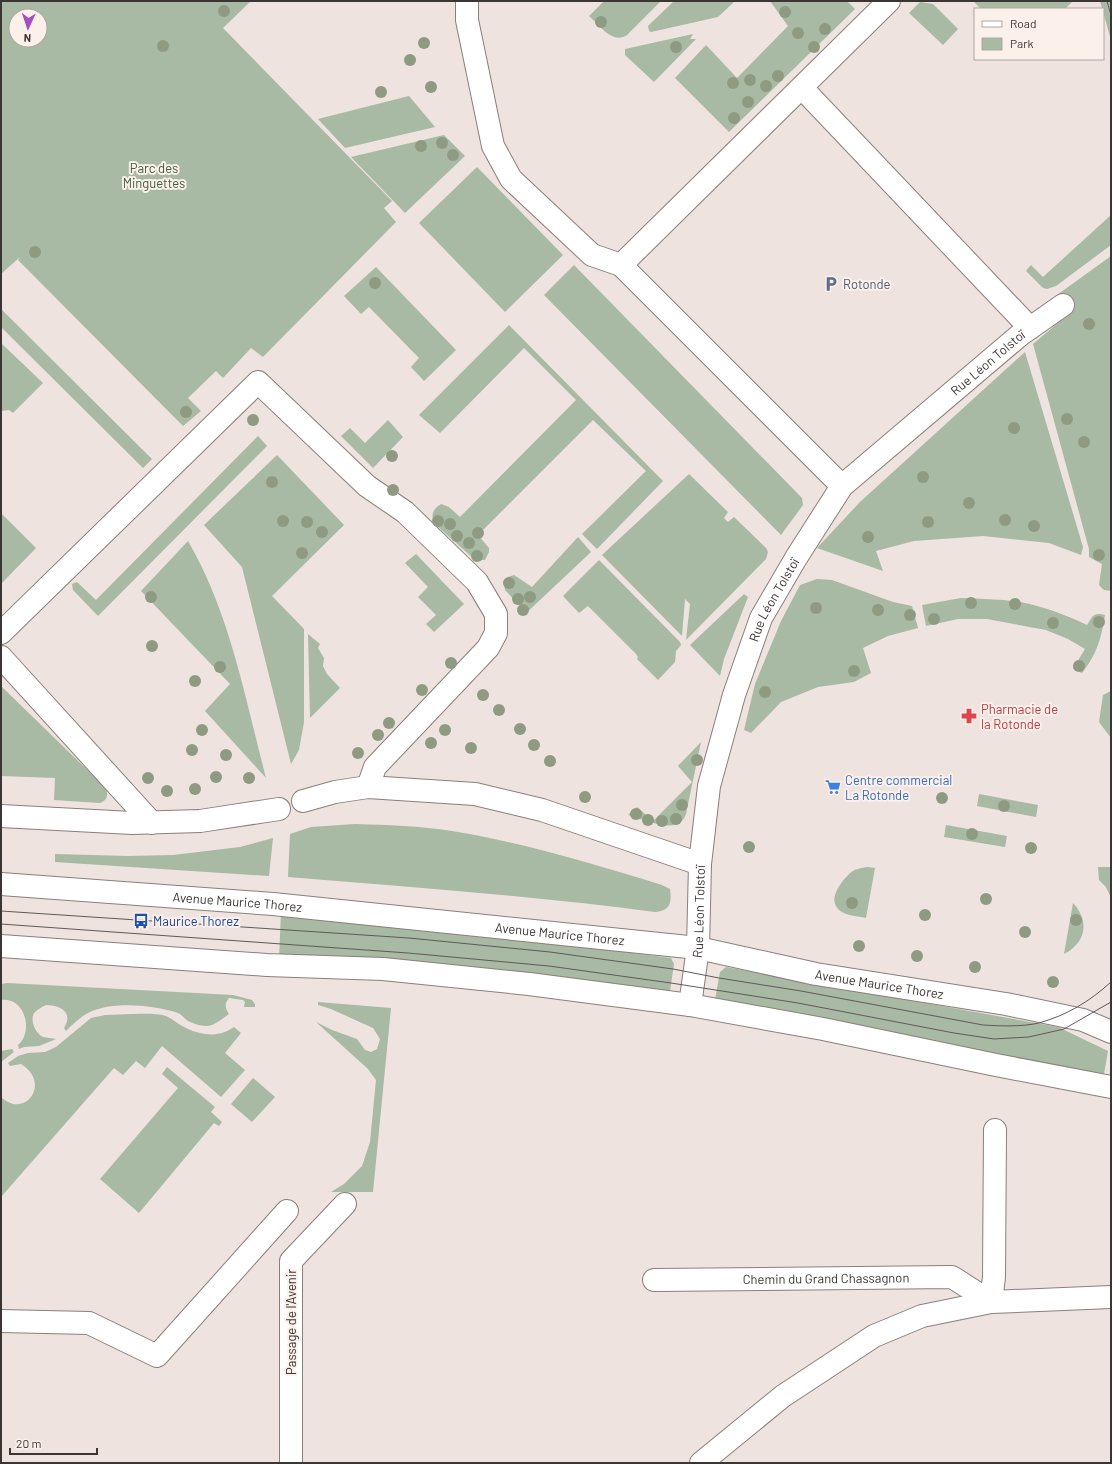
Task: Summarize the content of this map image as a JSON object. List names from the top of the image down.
{
  "streets": {
    "street": [
      "Rue Léon Tolstoï",
      "Avenue Maurice Thorez",
      "Chemin du Grand Chassagnon",
      "Passage de l'Avenir"
    ]
  },
  "crossings": [
    ["Rue Léon Tolstoï", "Avenue Maurice Thorez"]
  ],
  "parks": ["Parc des Minguettes"],
  "places": {
    "parking": ["Rotonde"],
    "pharmacy": ["Pharmacie de la Rotonde"],
    "supermarket": ["Centre commercial La Rotonde"],
    "bus stop": ["Maurice Thorez"]
  },
  "legend": ["Road", "Park"],
  "scale_bar": "20 m",
  "north": "bottom"
}
